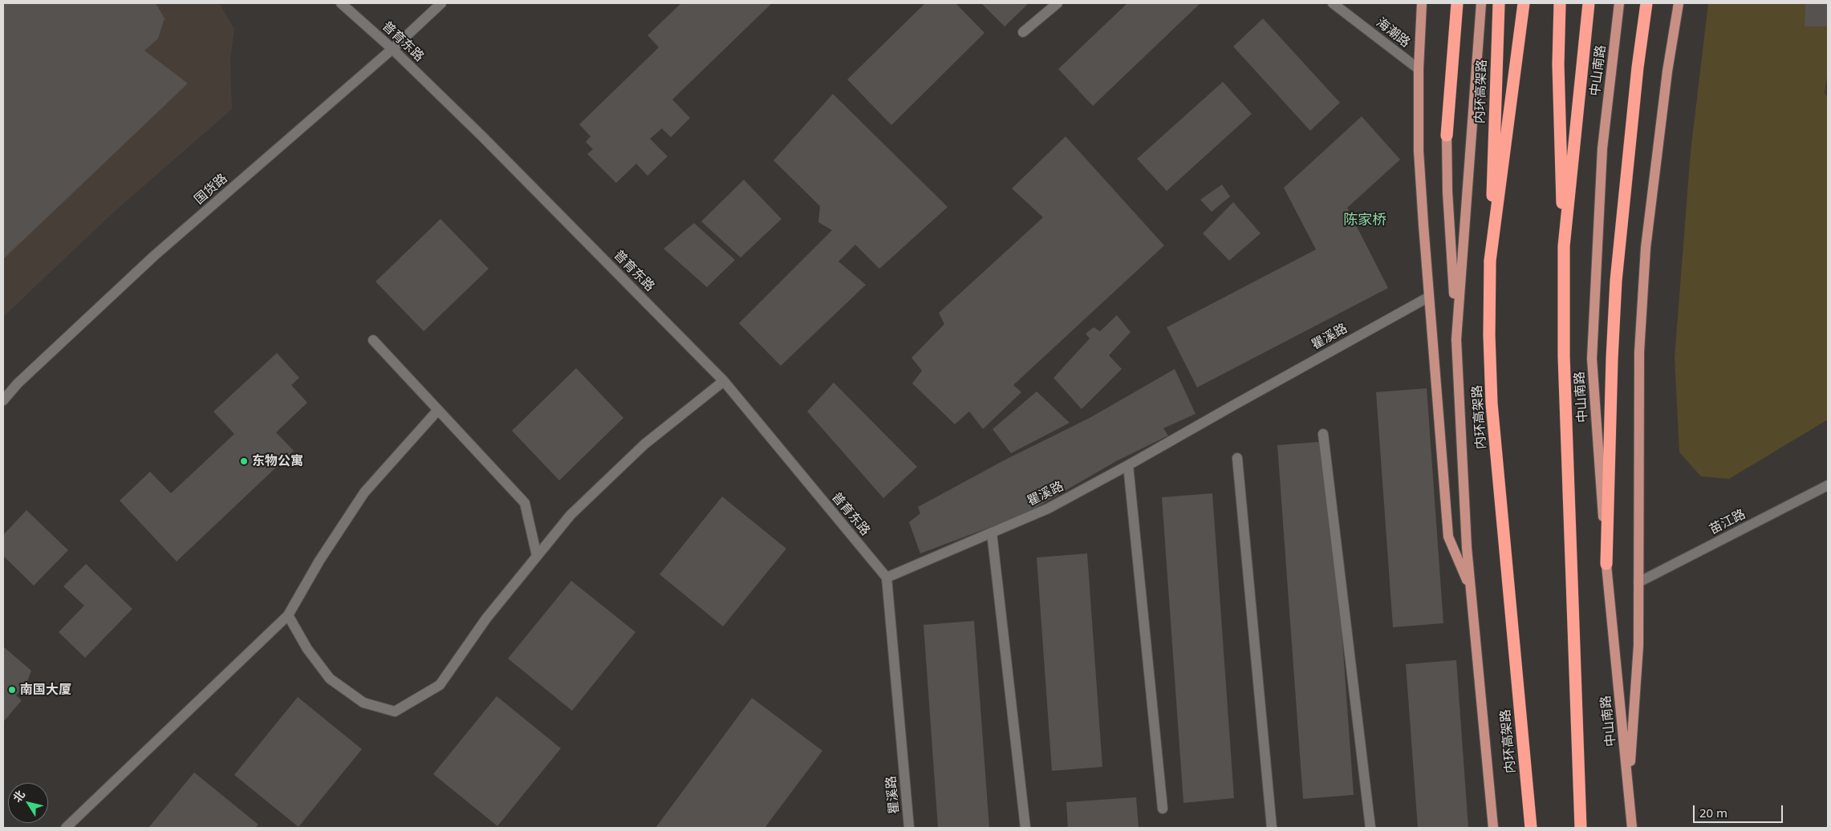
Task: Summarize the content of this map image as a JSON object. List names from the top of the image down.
{
  "streets": {
    "highway": ["内环高架路"],
    "main road": ["中山南路"],
    "street": [
      "海潮路",
      "普育东路",
      "国货路",
      "瞿溪路",
      "苗江路"
    ]
  },
  "crossings": [
    ["普育东路", "国货路"],
    ["普育东路", "瞿溪路"],
    ["中山南路", "苗江路"]
  ],
  "districts": ["陈家桥"],
  "places": ["东物公寓", "南国大厦"],
  "scale_bar": "20 m",
  "north": "top left"
}
